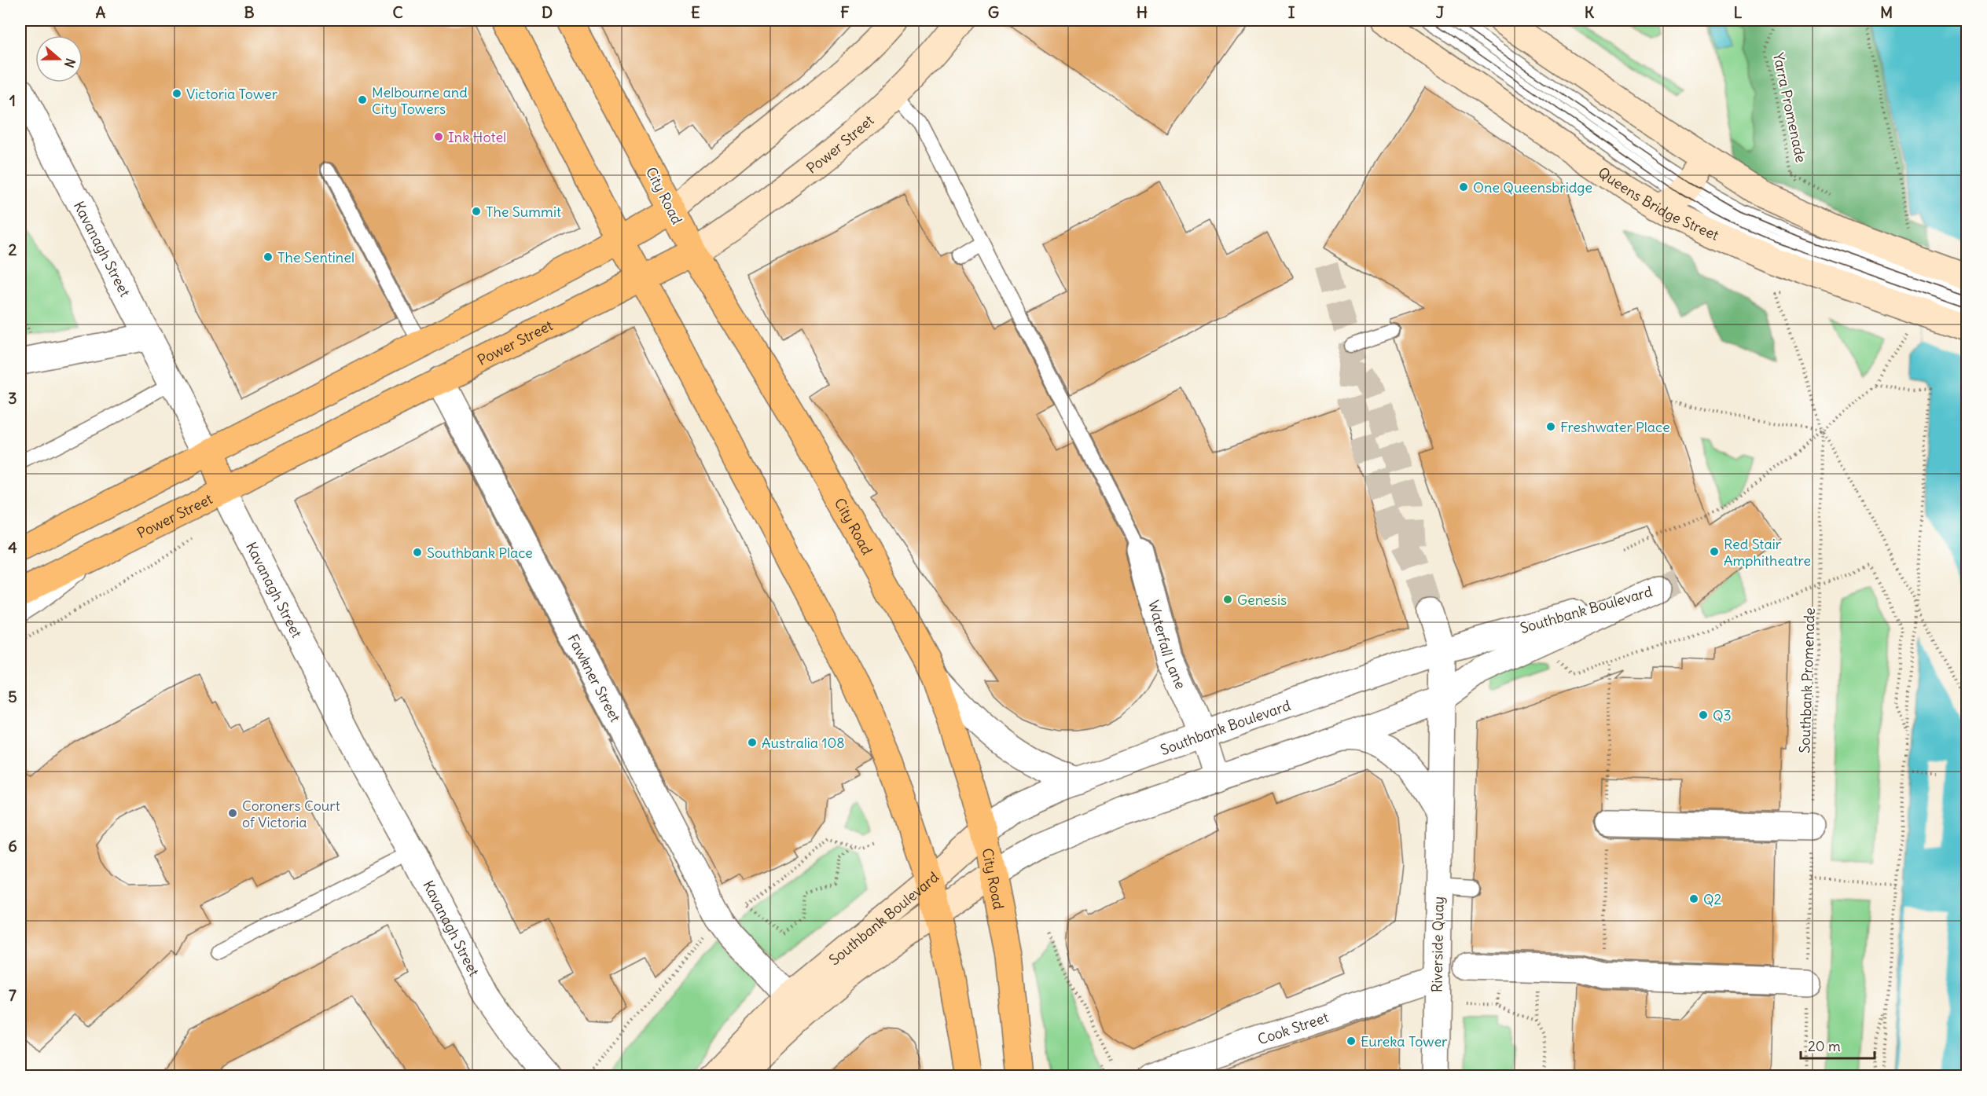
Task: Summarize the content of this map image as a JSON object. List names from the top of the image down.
{
  "streets": {
    "main road": [
      "Power Street",
      "City Road",
      "Kavanagh Street",
      "Fawkner Street"
    ],
    "street": [
      "Queens Bridge Street",
      "Southbank Boulevard",
      "Waterfall Lane",
      "Riverside Quay",
      "Cook Street"
    ],
    "path": ["Yarra Promenade", "Southbank Promenade"]
  },
  "crossings": [
    ["Power Street", "City Road"],
    ["Power Street", "Kavanagh Street"],
    ["Power Street", "Fawkner Street"],
    ["City Road", "Southbank Boulevard"],
    ["Southbank Boulevard", "Waterfall Lane"],
    ["Southbank Boulevard", "Fawkner Street"],
    ["Southbank Boulevard", "Riverside Quay"],
    ["Riverside Quay", "Cook Street"]
  ],
  "places": [
    "Victoria Tower",
    "Melbourne and City Towers",
    "Ink Hotel",
    "One Queensbridge",
    "The Summit",
    "The Sentinel",
    "Freshwater Place",
    "Red Stair Amphitheatre",
    "Southbank Place",
    "Genesis",
    "Q3",
    "Australia 108",
    "Coroners Court of Victoria",
    "Q2",
    "Eureka Tower"
  ],
  "scale_bar": "20 m",
  "north": "right",
  "grid": {
    "columns": [
      "A",
      "B",
      "C",
      "D",
      "E",
      "F",
      "G",
      "H",
      "I",
      "J",
      "K",
      "L",
      "M"
    ],
    "rows": [
      "1",
      "2",
      "3",
      "4",
      "5",
      "6",
      "7"
    ]
  }
}
